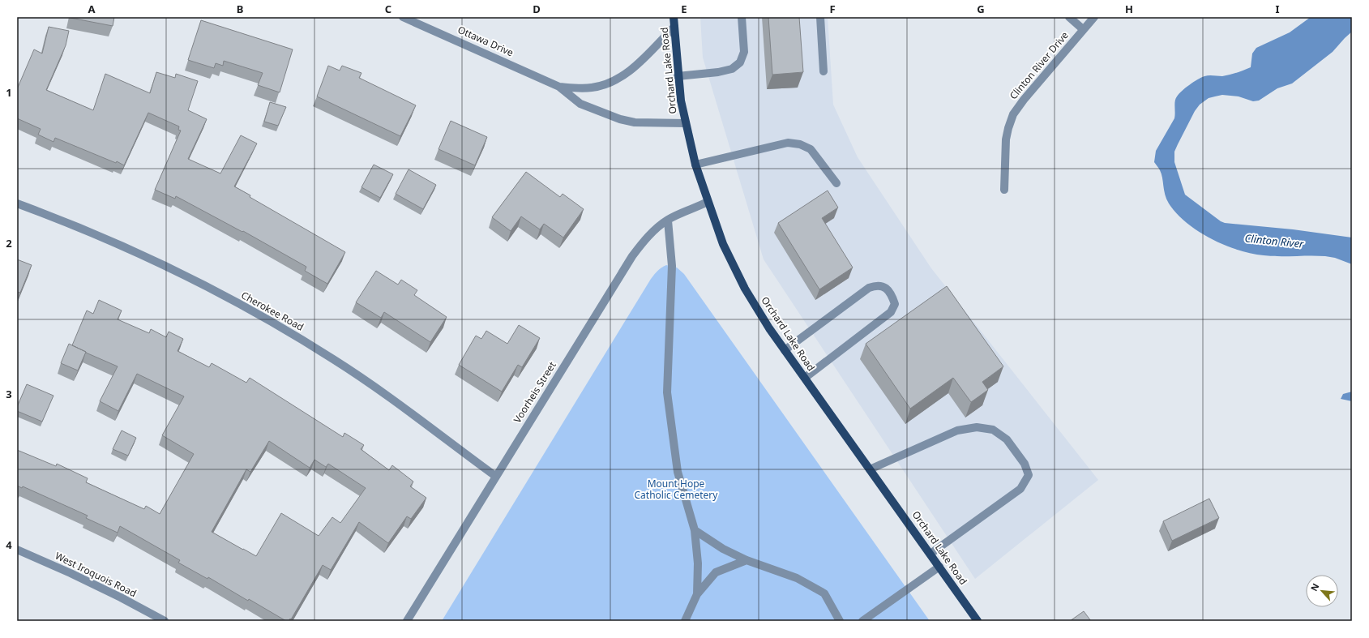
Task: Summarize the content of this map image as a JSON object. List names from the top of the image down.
{
  "streets": {
    "main road": ["Orchard Lake Road"],
    "street": [
      "Ottawa Drive",
      "Clinton River Drive",
      "Cherokee Road",
      "Voorheis Street",
      "West Iroquois Road"
    ]
  },
  "crossings": [
    ["Ottawa Drive", "Orchard Lake Road"],
    ["Orchard Lake Road", "Voorheis Street"],
    ["Cherokee Road", "Voorheis Street"]
  ],
  "water": ["Clinton River"],
  "parks": ["Mount Hope Catholic Cemetery"],
  "north": "top left",
  "grid": {
    "columns": [
      "A",
      "B",
      "C",
      "D",
      "E",
      "F",
      "G",
      "H",
      "I"
    ],
    "rows": [
      "1",
      "2",
      "3",
      "4"
    ]
  }
}
